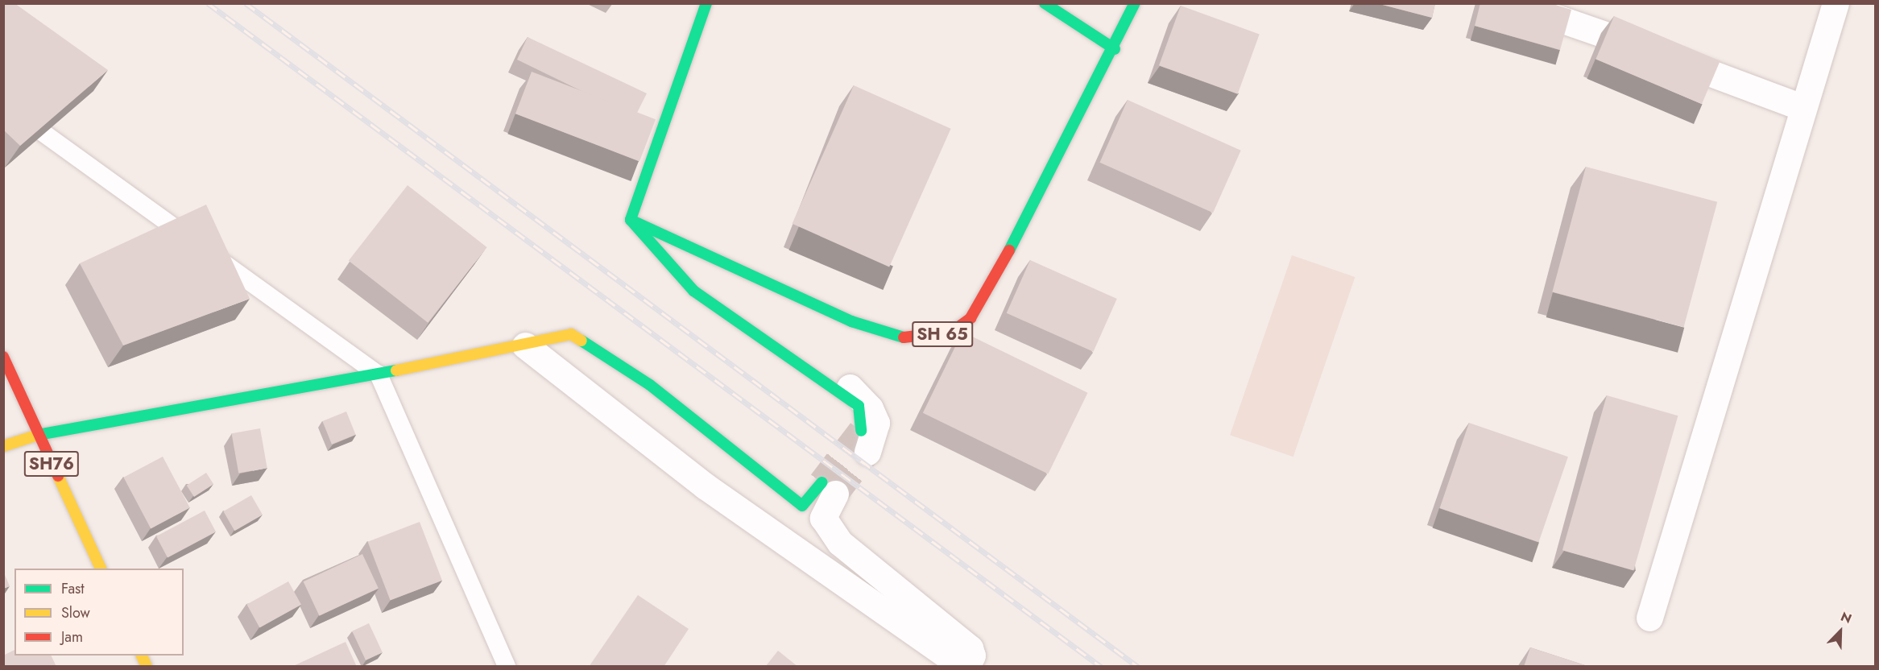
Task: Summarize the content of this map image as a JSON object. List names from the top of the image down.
{
  "streets": {
    "main road": ["SH 65", "SH76"]
  },
  "legend": ["Fast", "Slow", "Jam"],
  "north": "top right"
}
